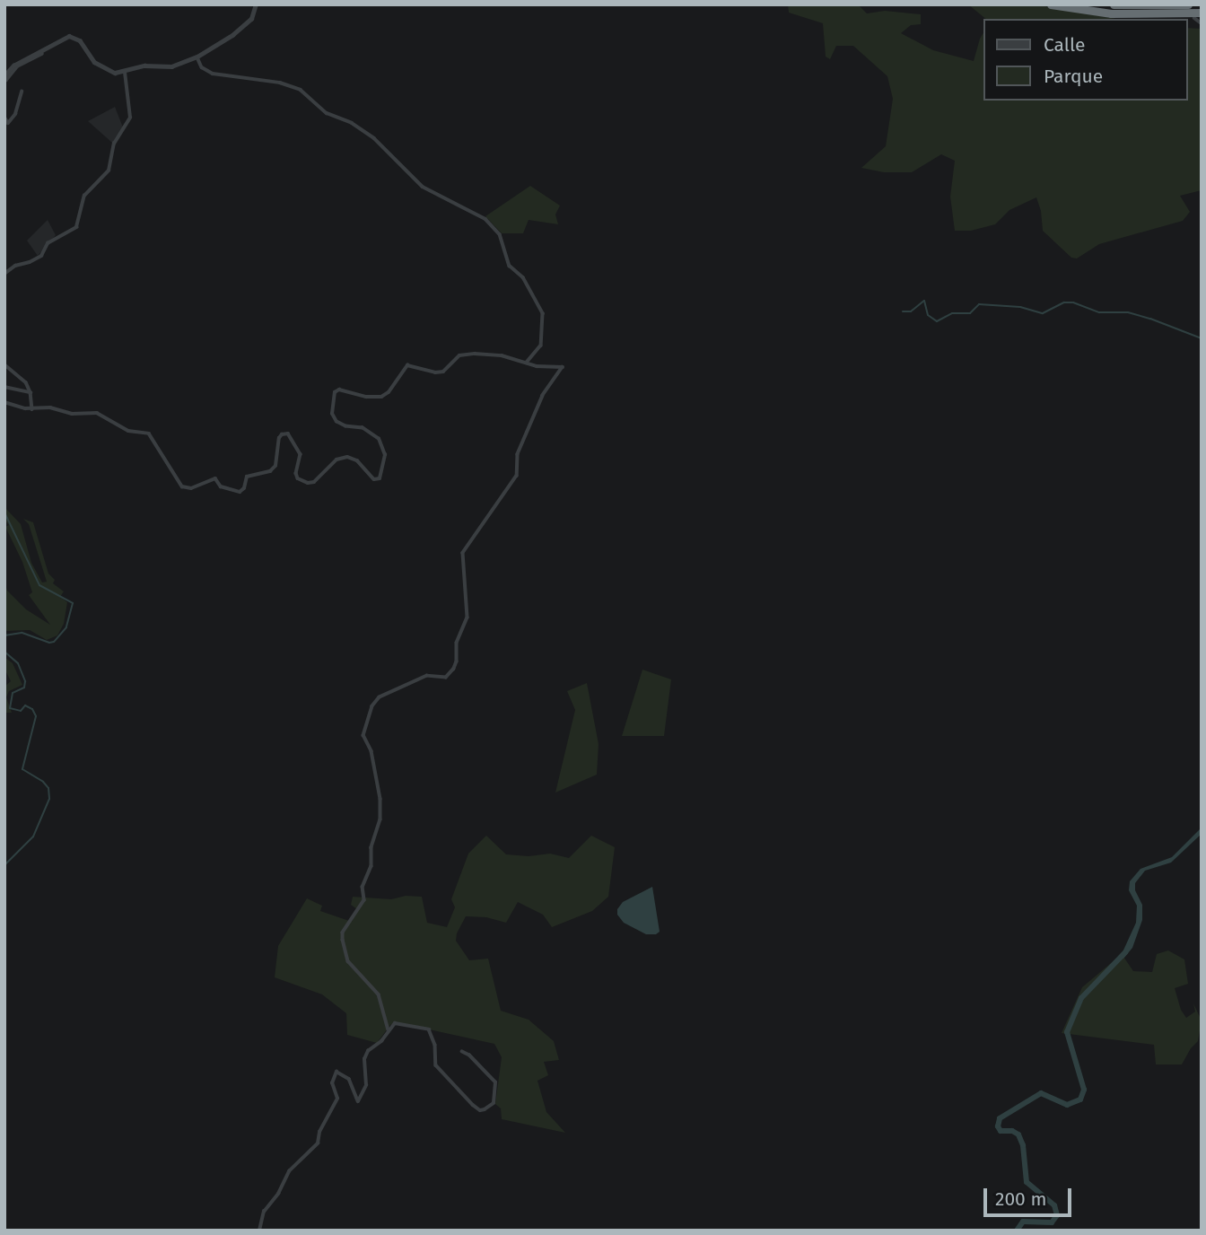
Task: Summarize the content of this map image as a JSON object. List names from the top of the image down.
{
  "legend": ["Calle", "Parque"],
  "scale_bar": "200 m"
}
